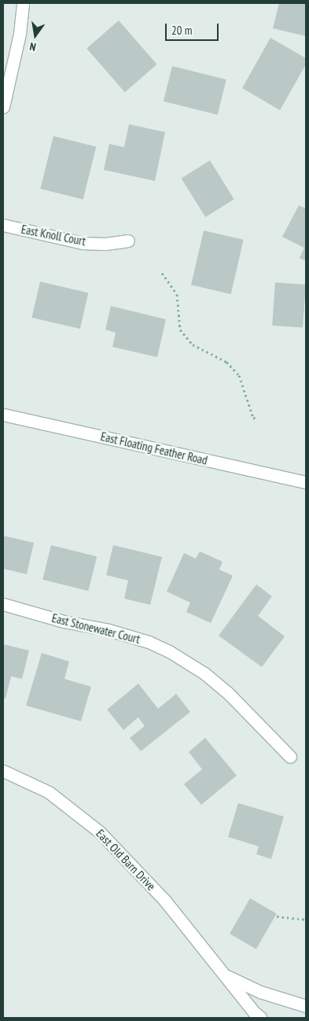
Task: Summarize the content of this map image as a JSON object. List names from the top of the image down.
{
  "streets": {
    "street": [
      "East Knoll Court",
      "East Floating Feather Road",
      "East Stonewater Court",
      "East Old Barn Drive"
    ]
  },
  "scale_bar": "20 m",
  "north": "bottom"
}
